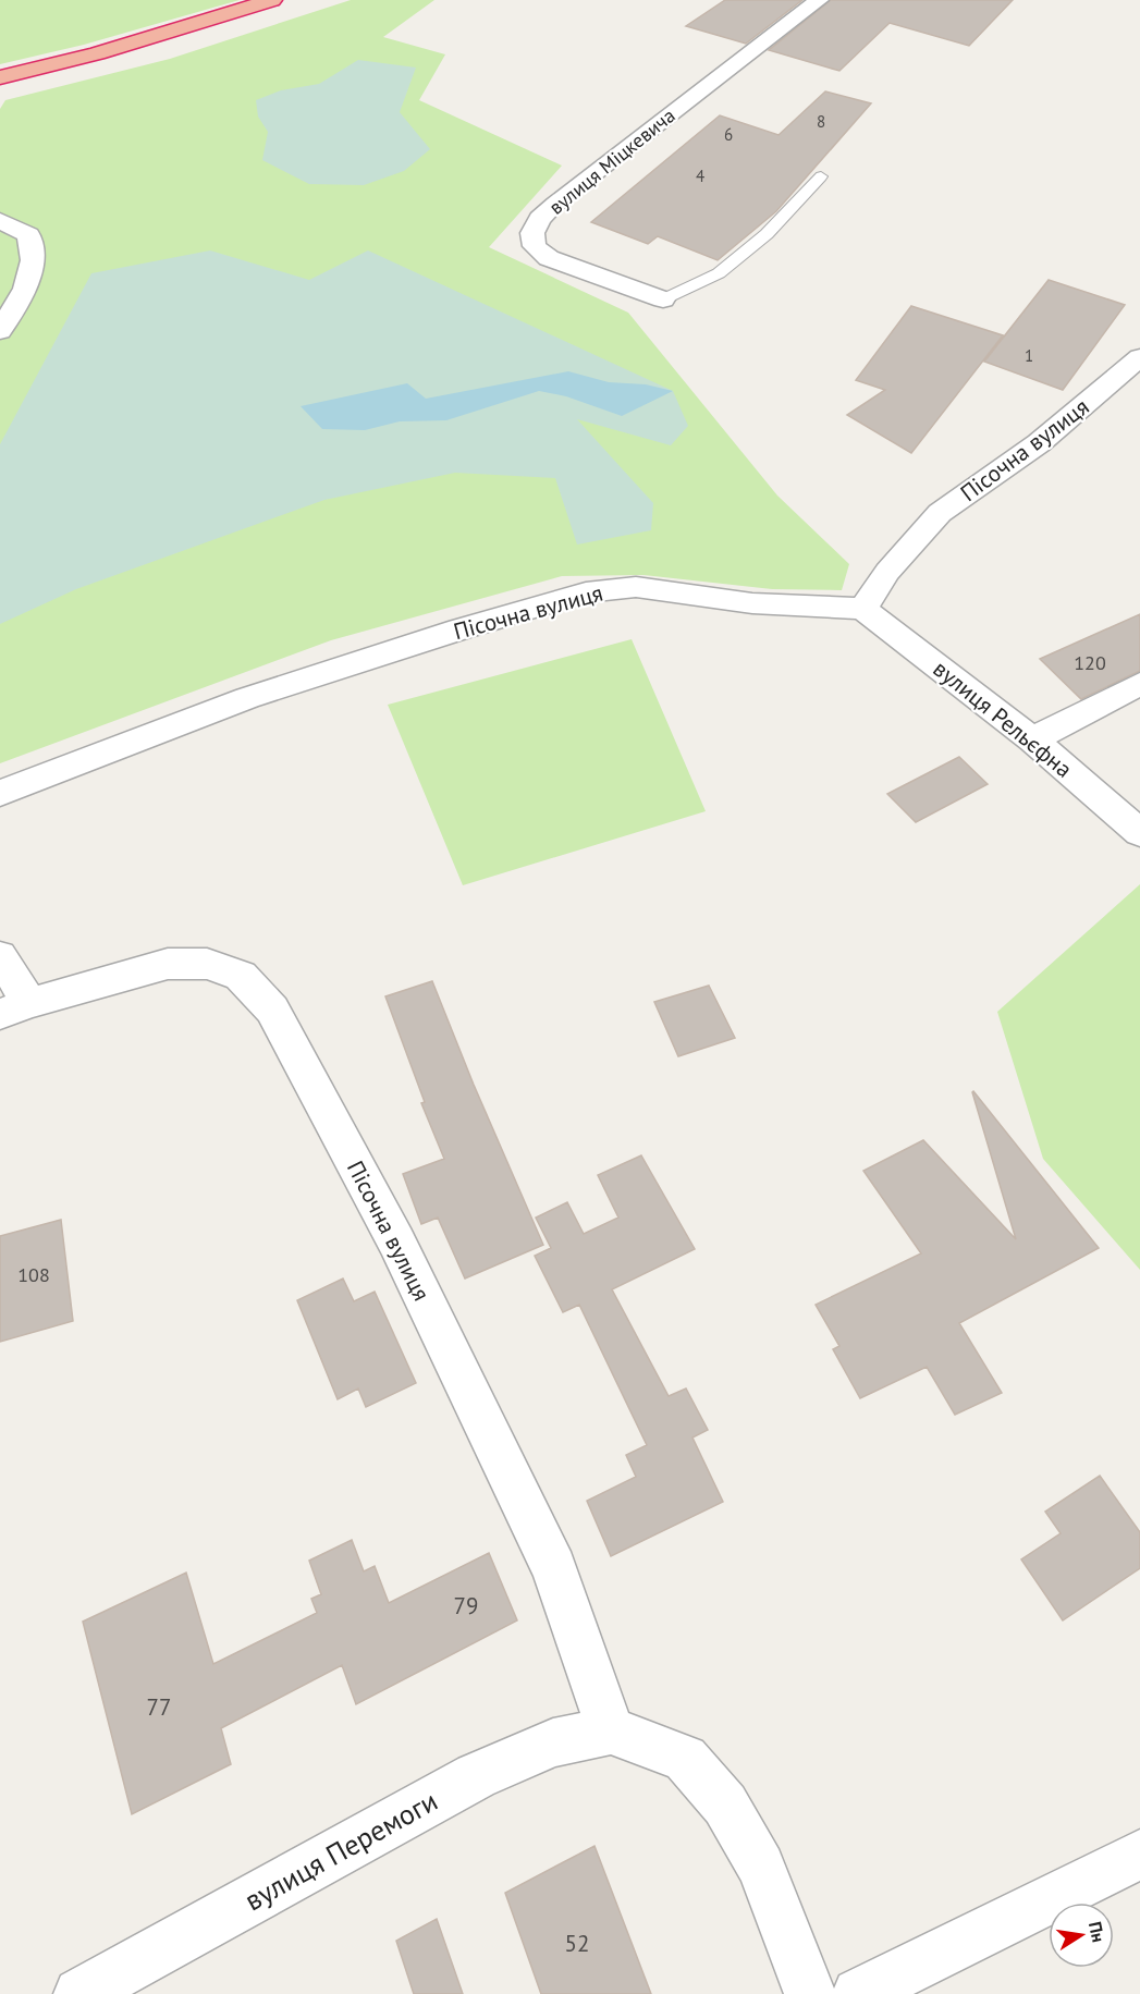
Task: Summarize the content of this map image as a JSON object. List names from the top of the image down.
{
  "streets": {
    "street": [
      "вулиця Міцкевича",
      "Пісочна вулиця",
      "вулиця Рельєфна",
      "вулиця Перемоги"
    ]
  },
  "crossings": [
    ["Пісочна вулиця", "вулиця Рельєфна"],
    ["Пісочна вулиця", "вулиця Перемоги"]
  ],
  "house_numbers": [
    "8",
    "6",
    "4",
    "1",
    "120",
    "108",
    "79",
    "77",
    "52"
  ],
  "north": "right"
}
